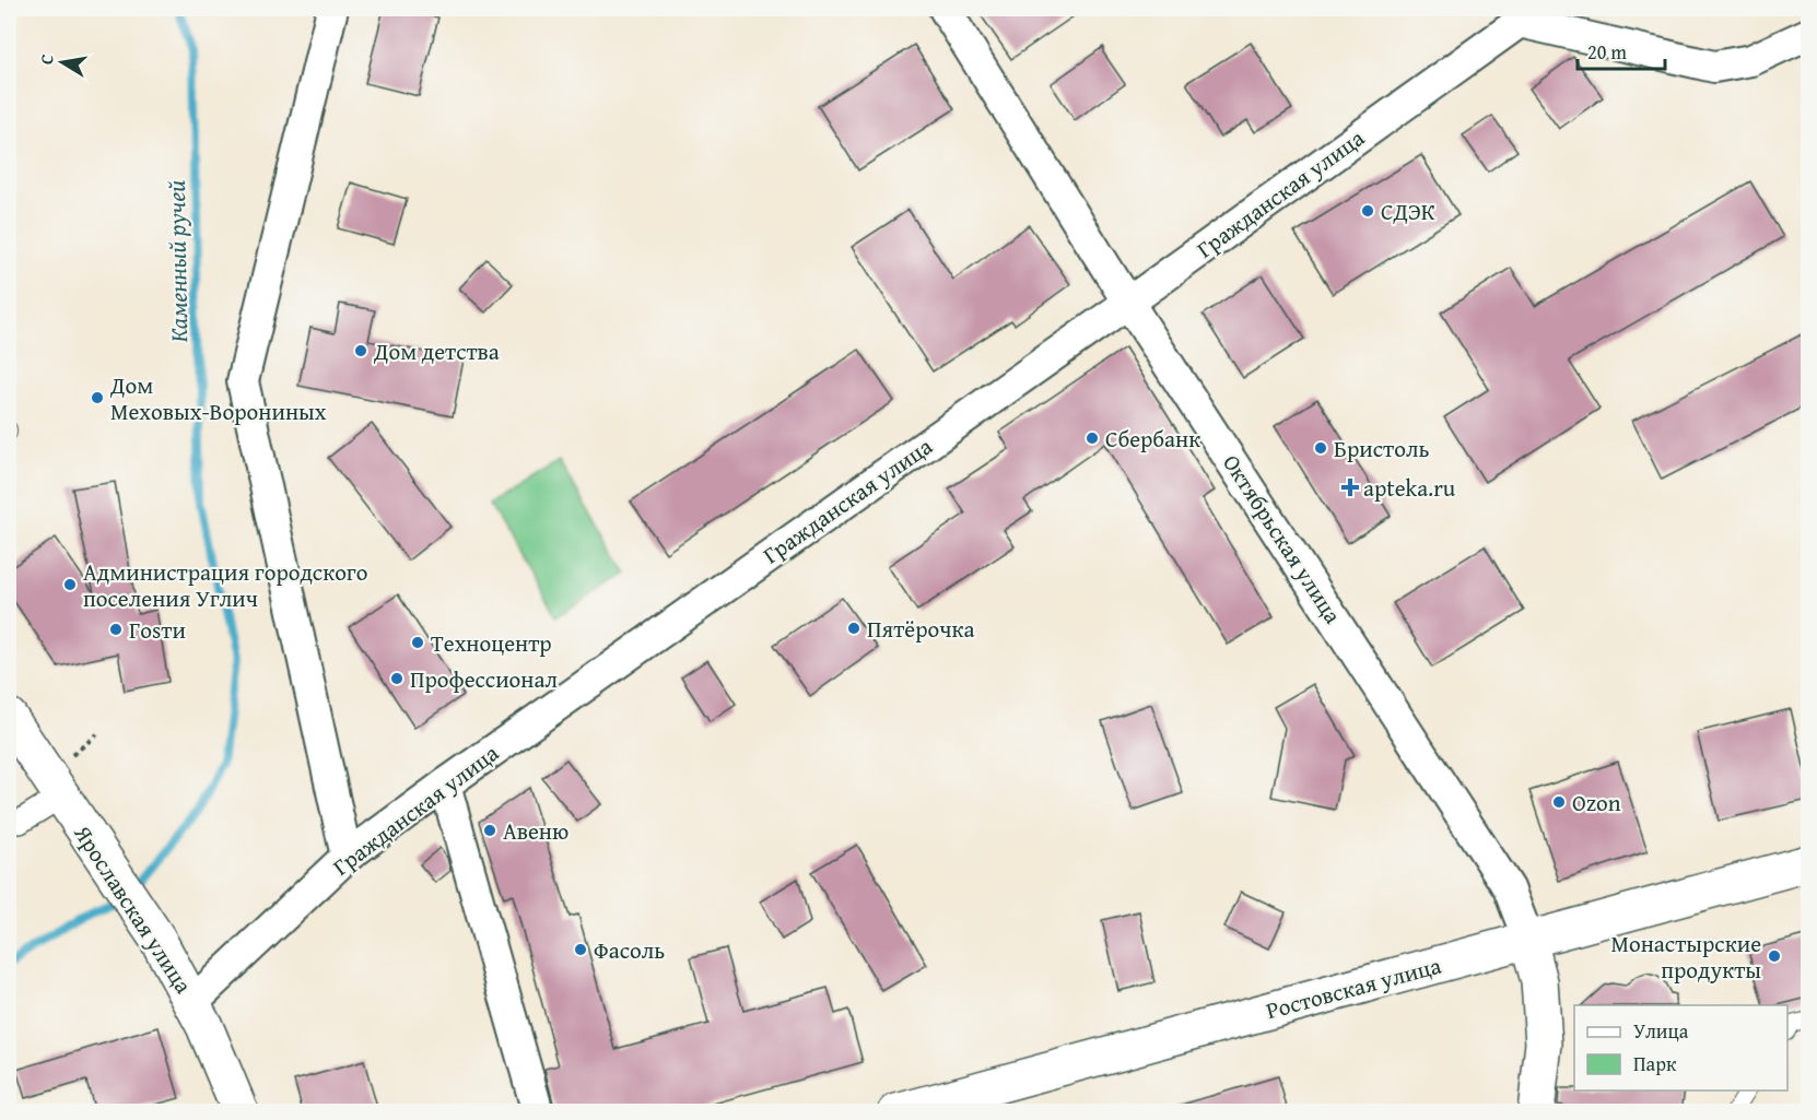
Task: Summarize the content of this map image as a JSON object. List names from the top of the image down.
{
  "streets": {
    "main road": ["Ярославская улица", "Ростовская улица"],
    "street": ["Гражданская улица", "Октябрьская улица"]
  },
  "crossings": [
    ["Гражданская улица", "Октябрьская улица"],
    ["Гражданская улица", "Ярославская улица"],
    ["Октябрьская улица", "Ростовская улица"]
  ],
  "water": ["Каменный ручей"],
  "places": {
    "other": [
      "СДЭК",
      "Дом детства",
      "Дом Меховых-Ворониных",
      "Сбербанк",
      "Бристоль",
      "Администрация городского поселения Углич",
      "Пятёрочка",
      "Гоsти",
      "Техноцентр",
      "Профессионал",
      "Ozon",
      "Авеню",
      "Фасоль",
      "Монастырские продукты"
    ],
    "health": ["apteka.ru"]
  },
  "legend": ["Улица", "Парк"],
  "scale_bar": "20 m",
  "north": "left"
}
